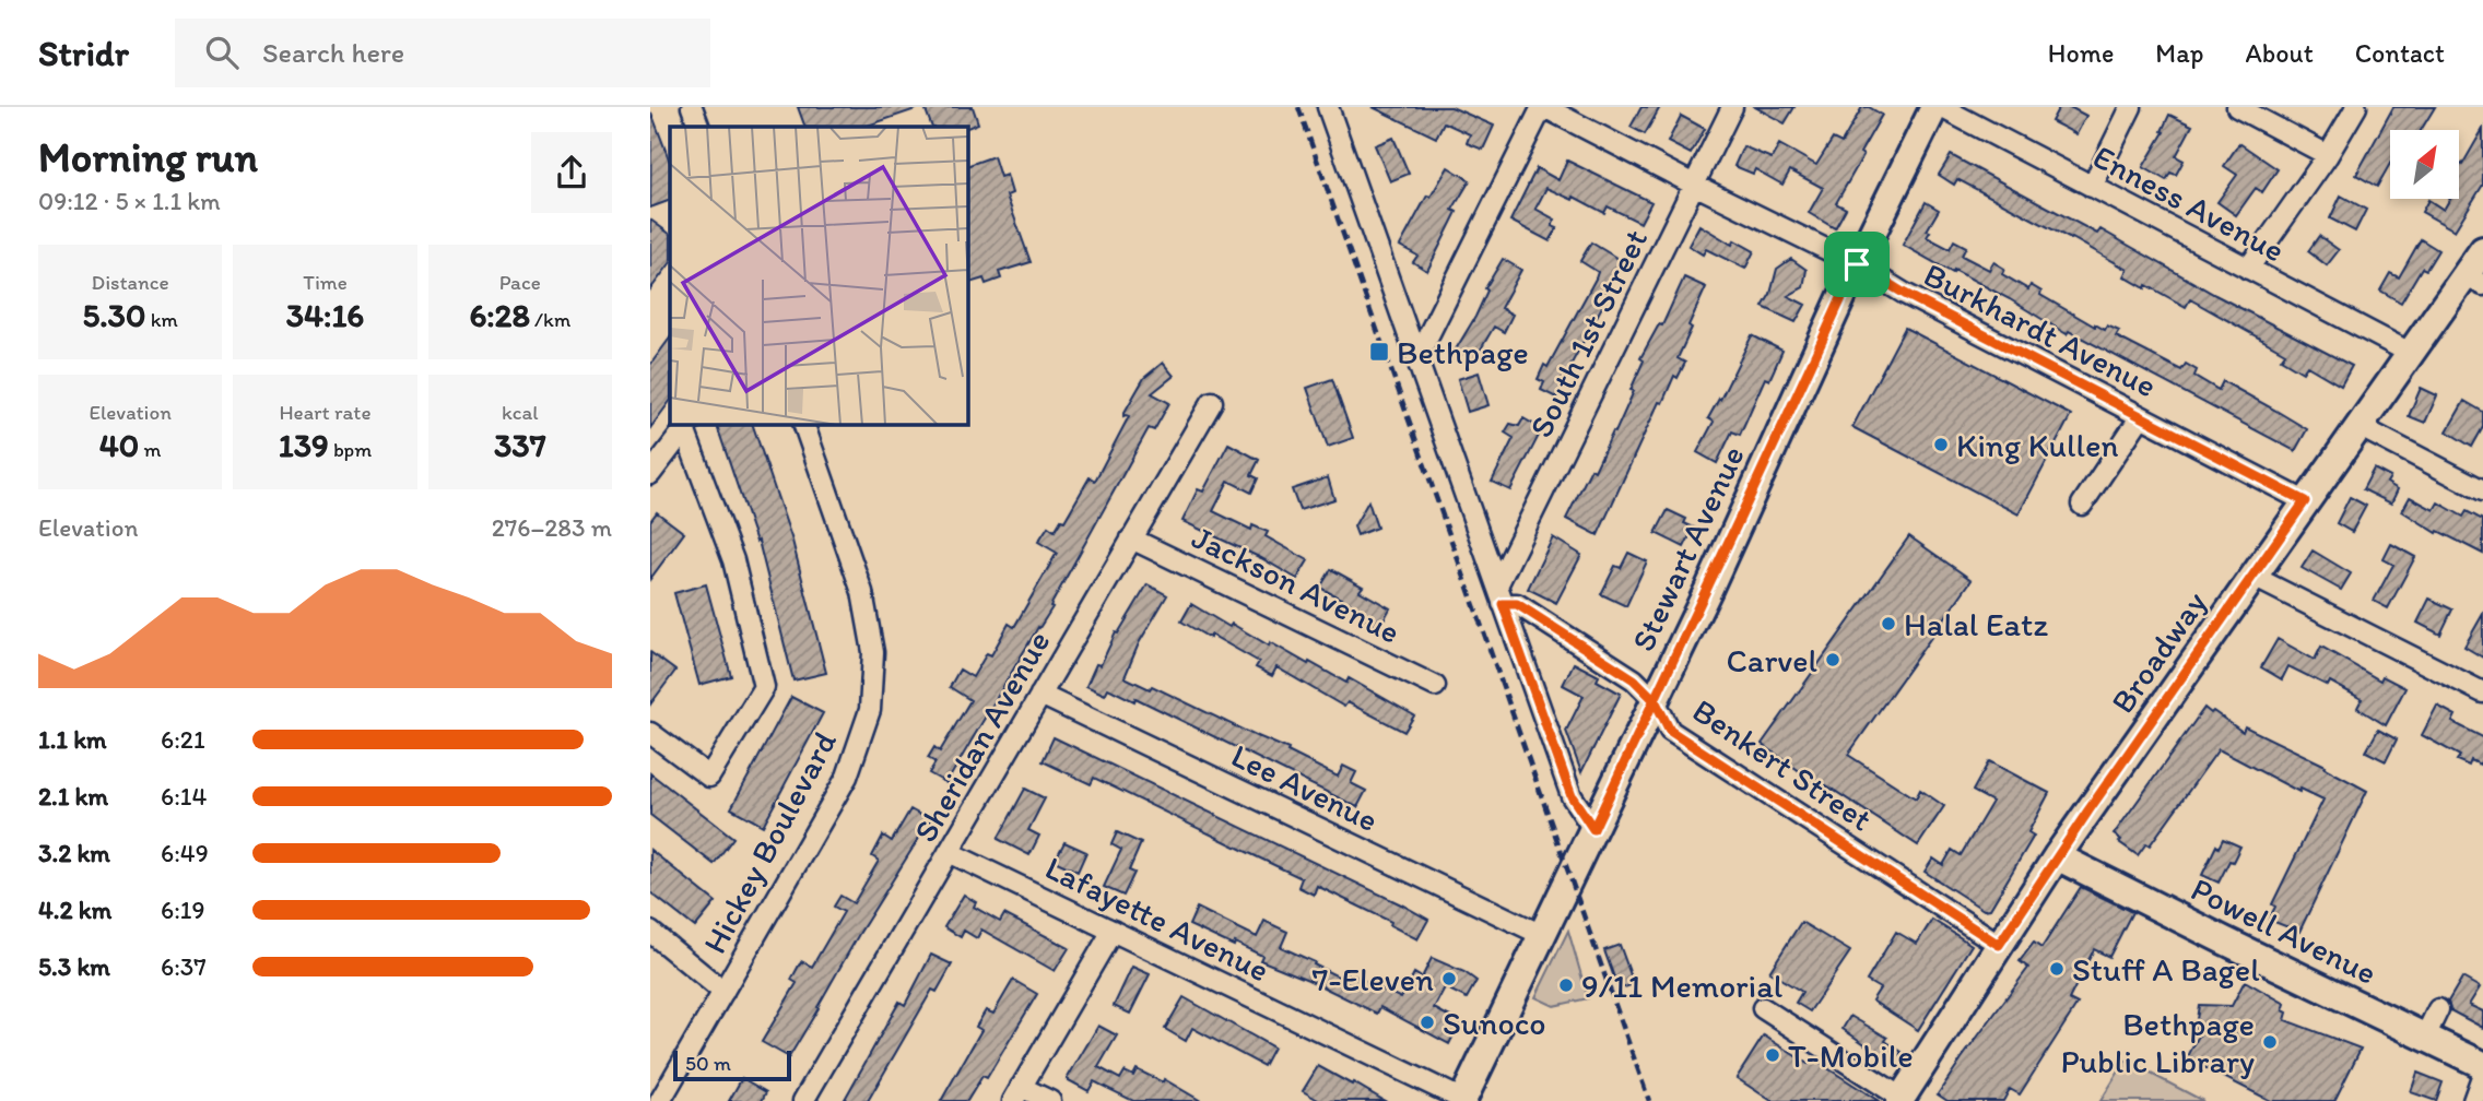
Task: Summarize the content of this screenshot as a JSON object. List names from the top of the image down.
{
  "streets": {
    "main road": ["Stewart Avenue", "Broadway", "Powell Avenue"],
    "street": [
      "Enness Avenue",
      "Burkhardt Avenue",
      "South 1st Street",
      "Jackson Avenue",
      "Sheridan Avenue",
      "Benkert Street",
      "Lee Avenue",
      "Hickey Boulevard",
      "Lafayette Avenue"
    ]
  },
  "crossings": [
    ["Enness Avenue", "Broadway"],
    ["Burkhardt Avenue", "South 1st Street"],
    ["Burkhardt Avenue", "Stewart Avenue"],
    ["Burkhardt Avenue", "Broadway"],
    ["South 1st Street", "Benkert Street"],
    ["Stewart Avenue", "Benkert Street"],
    ["Stewart Avenue", "Lee Avenue"],
    ["Stewart Avenue", "Lafayette Avenue"],
    ["Jackson Avenue", "Sheridan Avenue"],
    ["Broadway", "Benkert Street"],
    ["Broadway", "Powell Avenue"],
    ["Sheridan Avenue", "Lee Avenue"],
    ["Sheridan Avenue", "Lafayette Avenue"]
  ],
  "places": {
    "transit": ["Bethpage"],
    "other": [
      "King Kullen",
      "Halal Eatz",
      "Carvel",
      "Stuff A Bagel",
      "7-Eleven",
      "9/11 Memorial",
      "Sunoco",
      "Bethpage Public Library",
      "T-Mobile"
    ]
  },
  "scale_bar": "50 m",
  "north": "top right",
  "page": {
    "header": "Stridr",
    "search": "Search here",
    "nav": [
      "Home",
      "Map",
      "About",
      "Contact"
    ],
    "heading": ["Morning run", "09:12 · 5 × 1.1 km"],
    "stats": [
      ["Distance", "5.30 km"],
      ["Time", "34:16"],
      ["Pace", "6:28 /km"],
      ["Elevation", "40 m"],
      ["Heart rate", "139 bpm"],
      ["kcal", "337"]
    ],
    "chart": ["Elevation", "276–283 m"],
    "list": [
      {
        "name": "1.1 km",
        "note": "6:21"
      },
      {
        "name": "2.1 km",
        "note": "6:14"
      },
      {
        "name": "3.2 km",
        "note": "6:49"
      },
      {
        "name": "4.2 km",
        "note": "6:19"
      },
      {
        "name": "5.3 km",
        "note": "6:37"
      }
    ],
    "scale": "50 m"
  }
}
